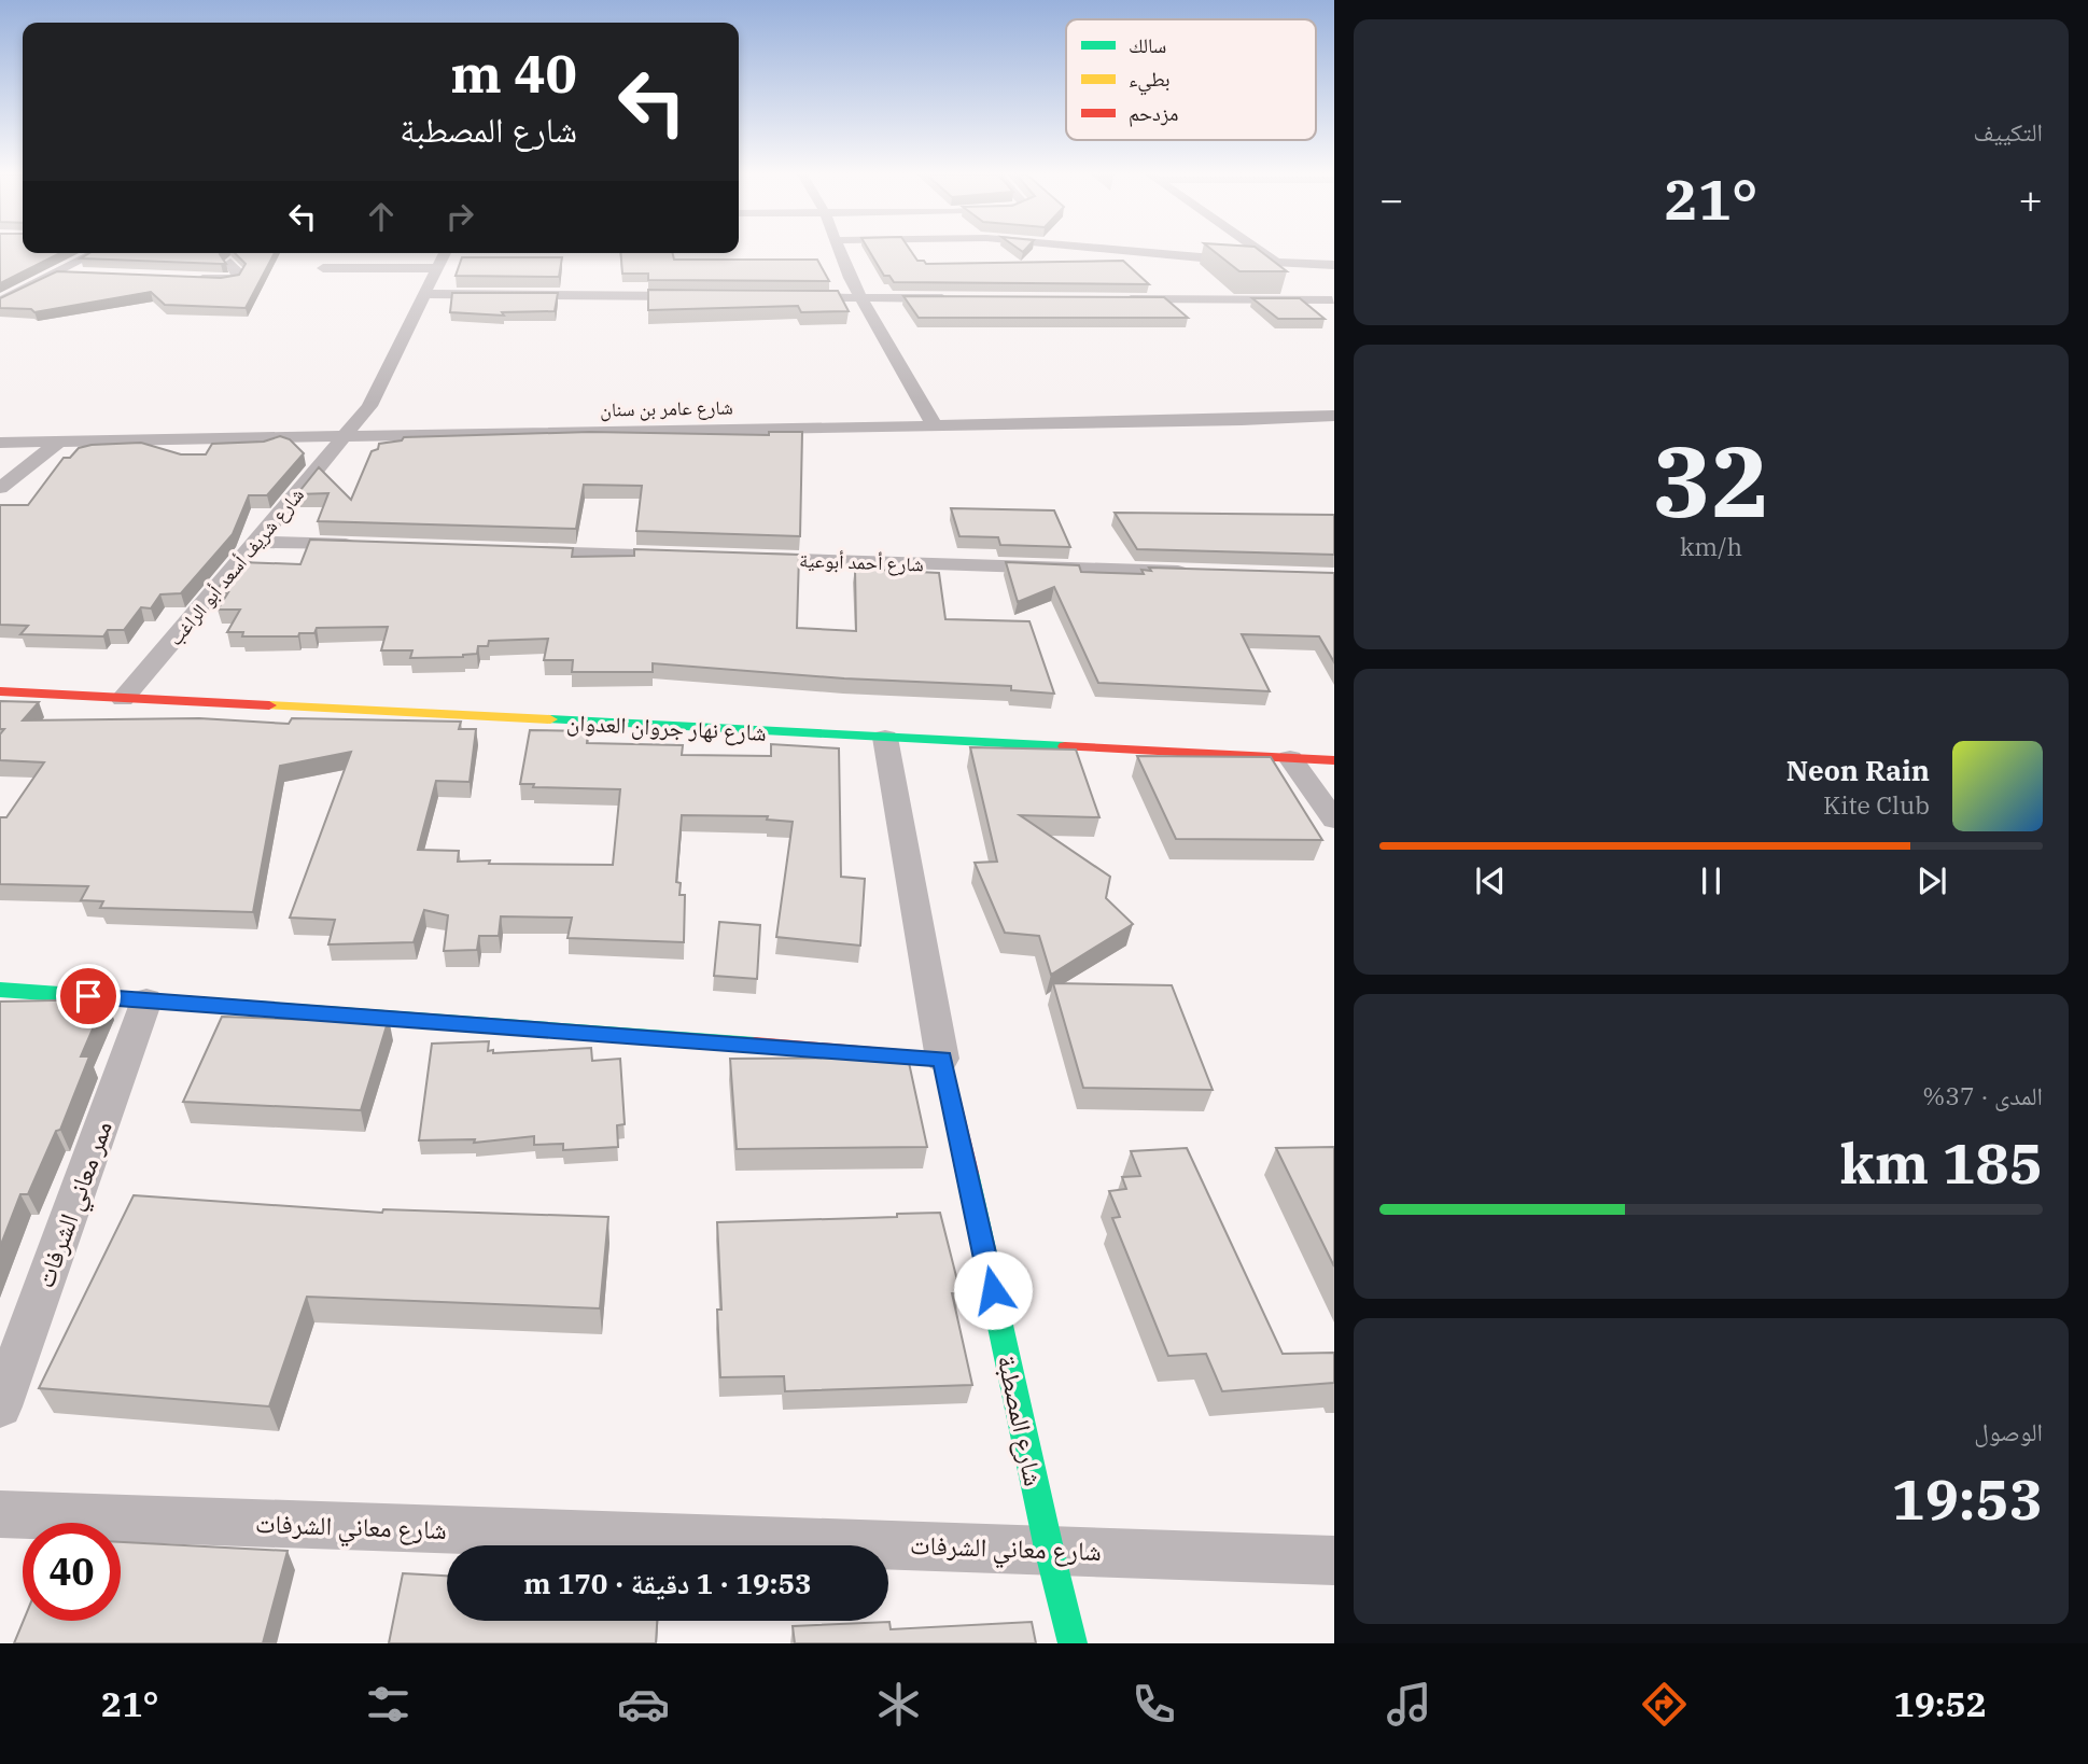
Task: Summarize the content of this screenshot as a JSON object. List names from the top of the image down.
{
  "streets": {
    "street": [
      "شارع عامر بن سنان",
      "شارع أحمد أبوعية",
      "شارع شريف أسعد أبو الراغب",
      "شارع نهار جروان العدوان",
      "ممر معاني الشرفات",
      "شارع المصطبة",
      "شارع معاني الشرفات"
    ]
  },
  "crossings": [
    ["شارع عامر بن سنان", "شارع شريف أسعد أبو الراغب"],
    ["شارع شريف أسعد أبو الراغب", "شارع نهار جروان العدوان"],
    ["شارع المصطبة", "شارع معاني الشرفات"]
  ],
  "legend": ["سالك", "بطيء", "مزدحم"],
  "page": {
    "tile": [
      "التكييف",
      ["32", "km/h"],
      ["المدى · 37%", "185 km"],
      ["الوصول", "19:53"]
    ],
    "turn": ["40 m", "شارع المصطبة"],
    "heat": ["−", "21°", "+"],
    "song": ["Neon Rain", "Kite Club"],
    "limit": "40",
    "trip": "19:53 · 1 دقيقة · 170 m",
    "tabs": ["19:52", "21°"]
  }
}
